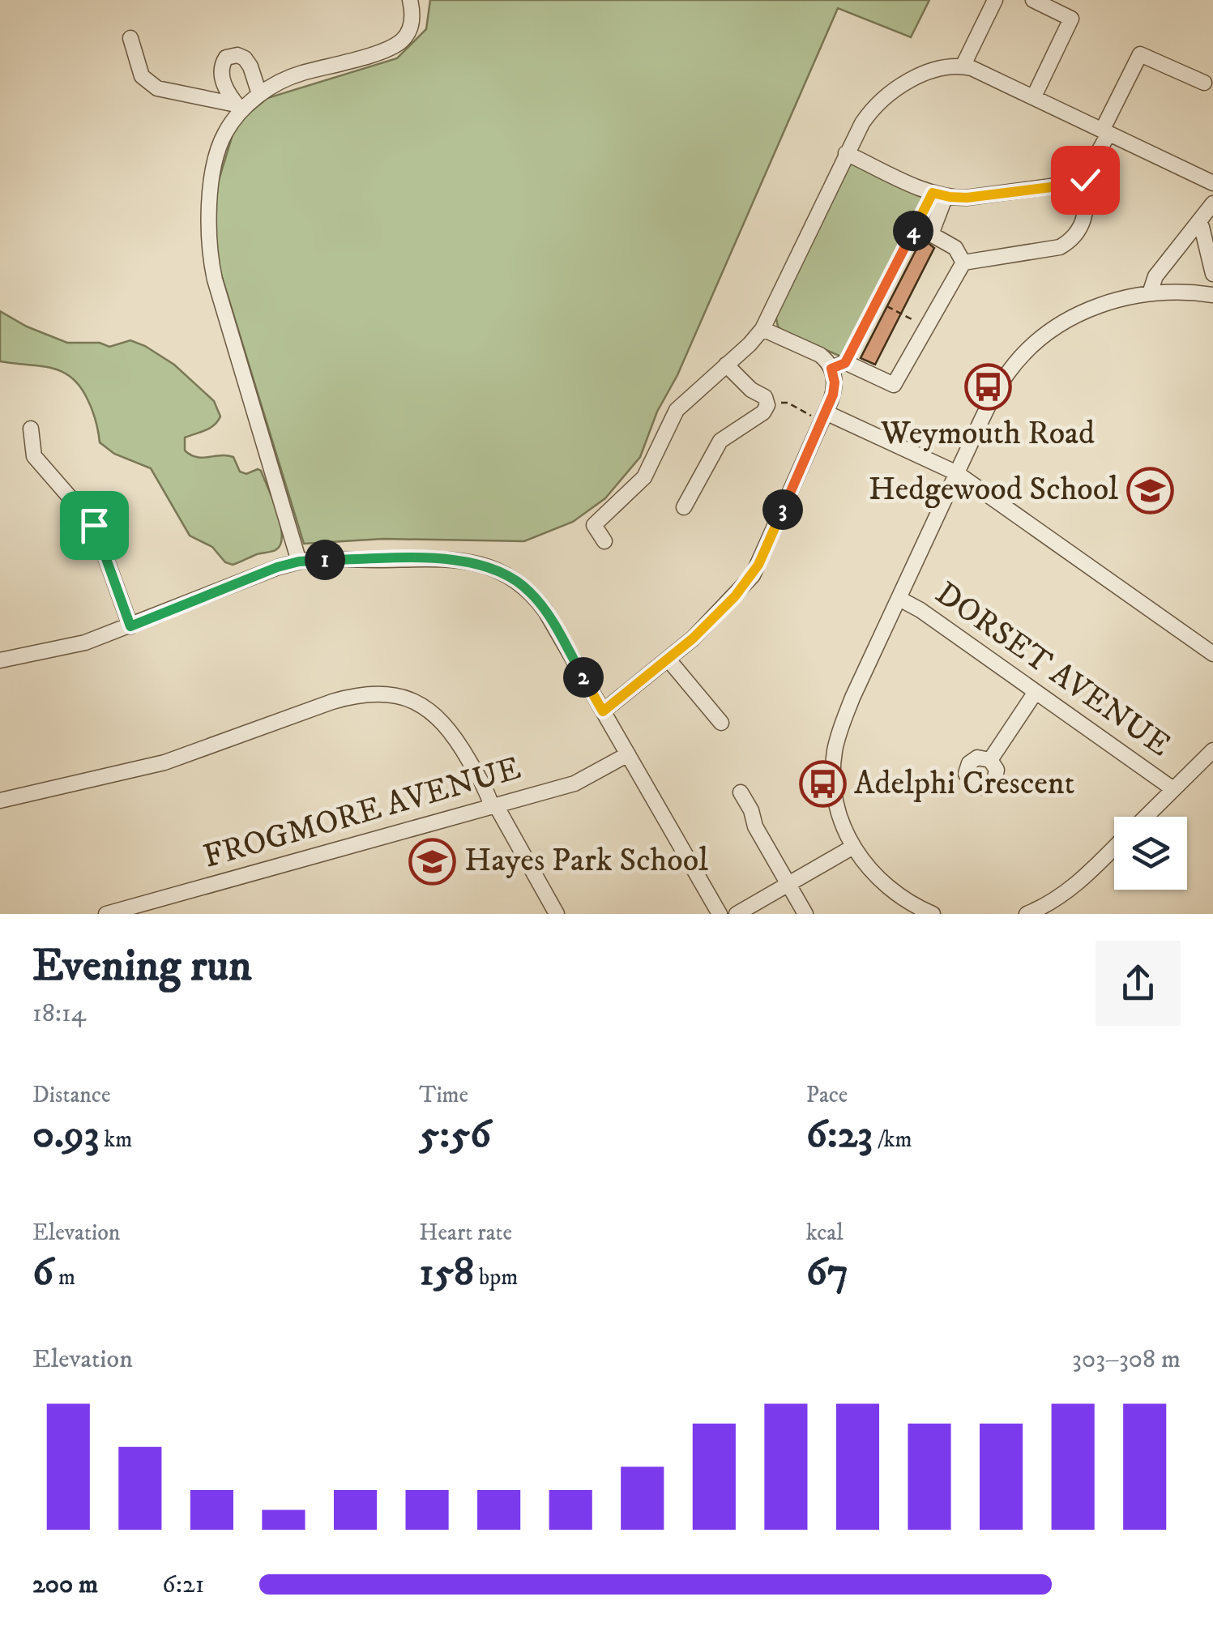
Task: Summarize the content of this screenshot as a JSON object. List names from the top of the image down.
{
  "streets": {
    "street": ["DORSET AVENUE", "FROGMORE AVENUE"]
  },
  "places": {
    "bus stop": ["Weymouth Road", "Adelphi Crescent"],
    "school or university": ["Hedgewood School", "Hayes Park School"]
  },
  "page": {
    "pins": [
      "4",
      "3",
      "1",
      "2"
    ],
    "heading": ["Evening run", "18:14"],
    "stats": [
      ["Distance", "0.93 km"],
      ["Time", "5:56"],
      ["Pace", "6:23 /km"],
      ["Elevation", "6 m"],
      ["Heart rate", "158 bpm"],
      ["kcal", "67"]
    ],
    "chart": ["Elevation", "303–308 m"],
    "list": [
      {
        "name": "200 m",
        "note": "6:21"
      }
    ]
  }
}
